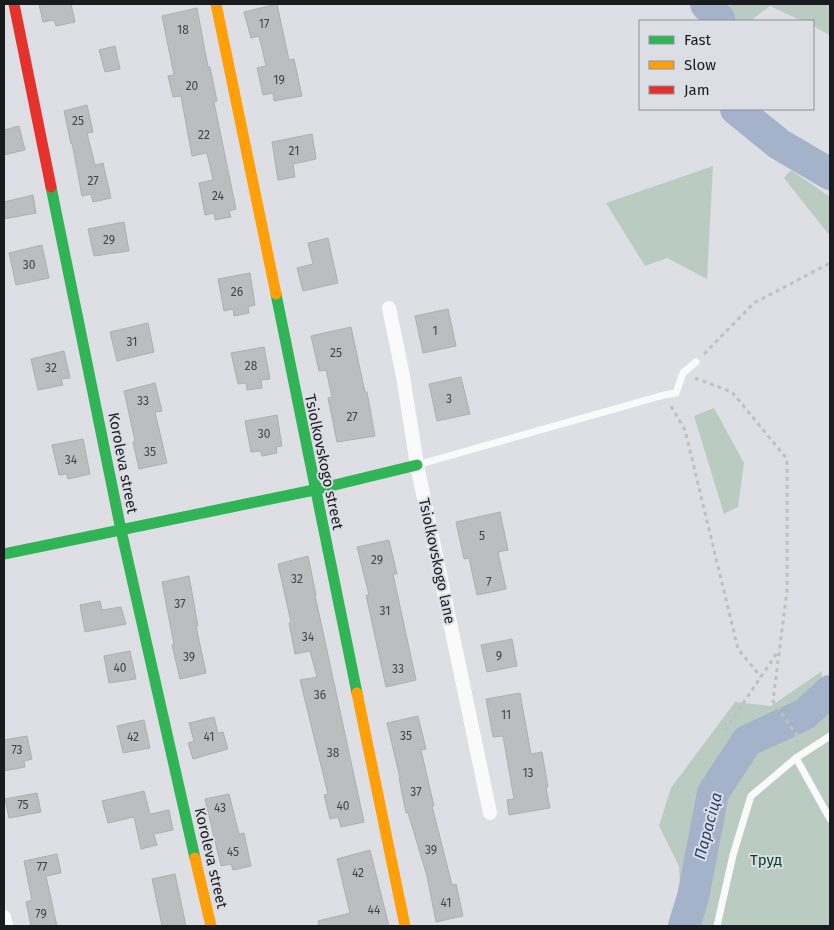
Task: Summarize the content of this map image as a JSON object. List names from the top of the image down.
{
  "streets": {
    "street": ["Tsiolkovskogo street", "Koroleva street", "Tsiolkovskogo lane"]
  },
  "water": ["Парасіца"],
  "parks": ["Труд"],
  "house_numbers": [
    "17",
    "18",
    "19",
    "20",
    "25",
    "22",
    "21",
    "27",
    "24",
    "29",
    "30",
    "26",
    "1",
    "31",
    "25",
    "28",
    "32",
    "3",
    "33",
    "27",
    "30",
    "35",
    "34",
    "5",
    "29",
    "32",
    "7",
    "37",
    "31",
    "34",
    "9",
    "39",
    "40",
    "33",
    "36",
    "11",
    "35",
    "42",
    "41",
    "73",
    "38",
    "13",
    "37",
    "75",
    "40",
    "43",
    "39",
    "45",
    "77",
    "42",
    "41",
    "44",
    "79"
  ],
  "legend": ["Fast", "Slow", "Jam"]
}
